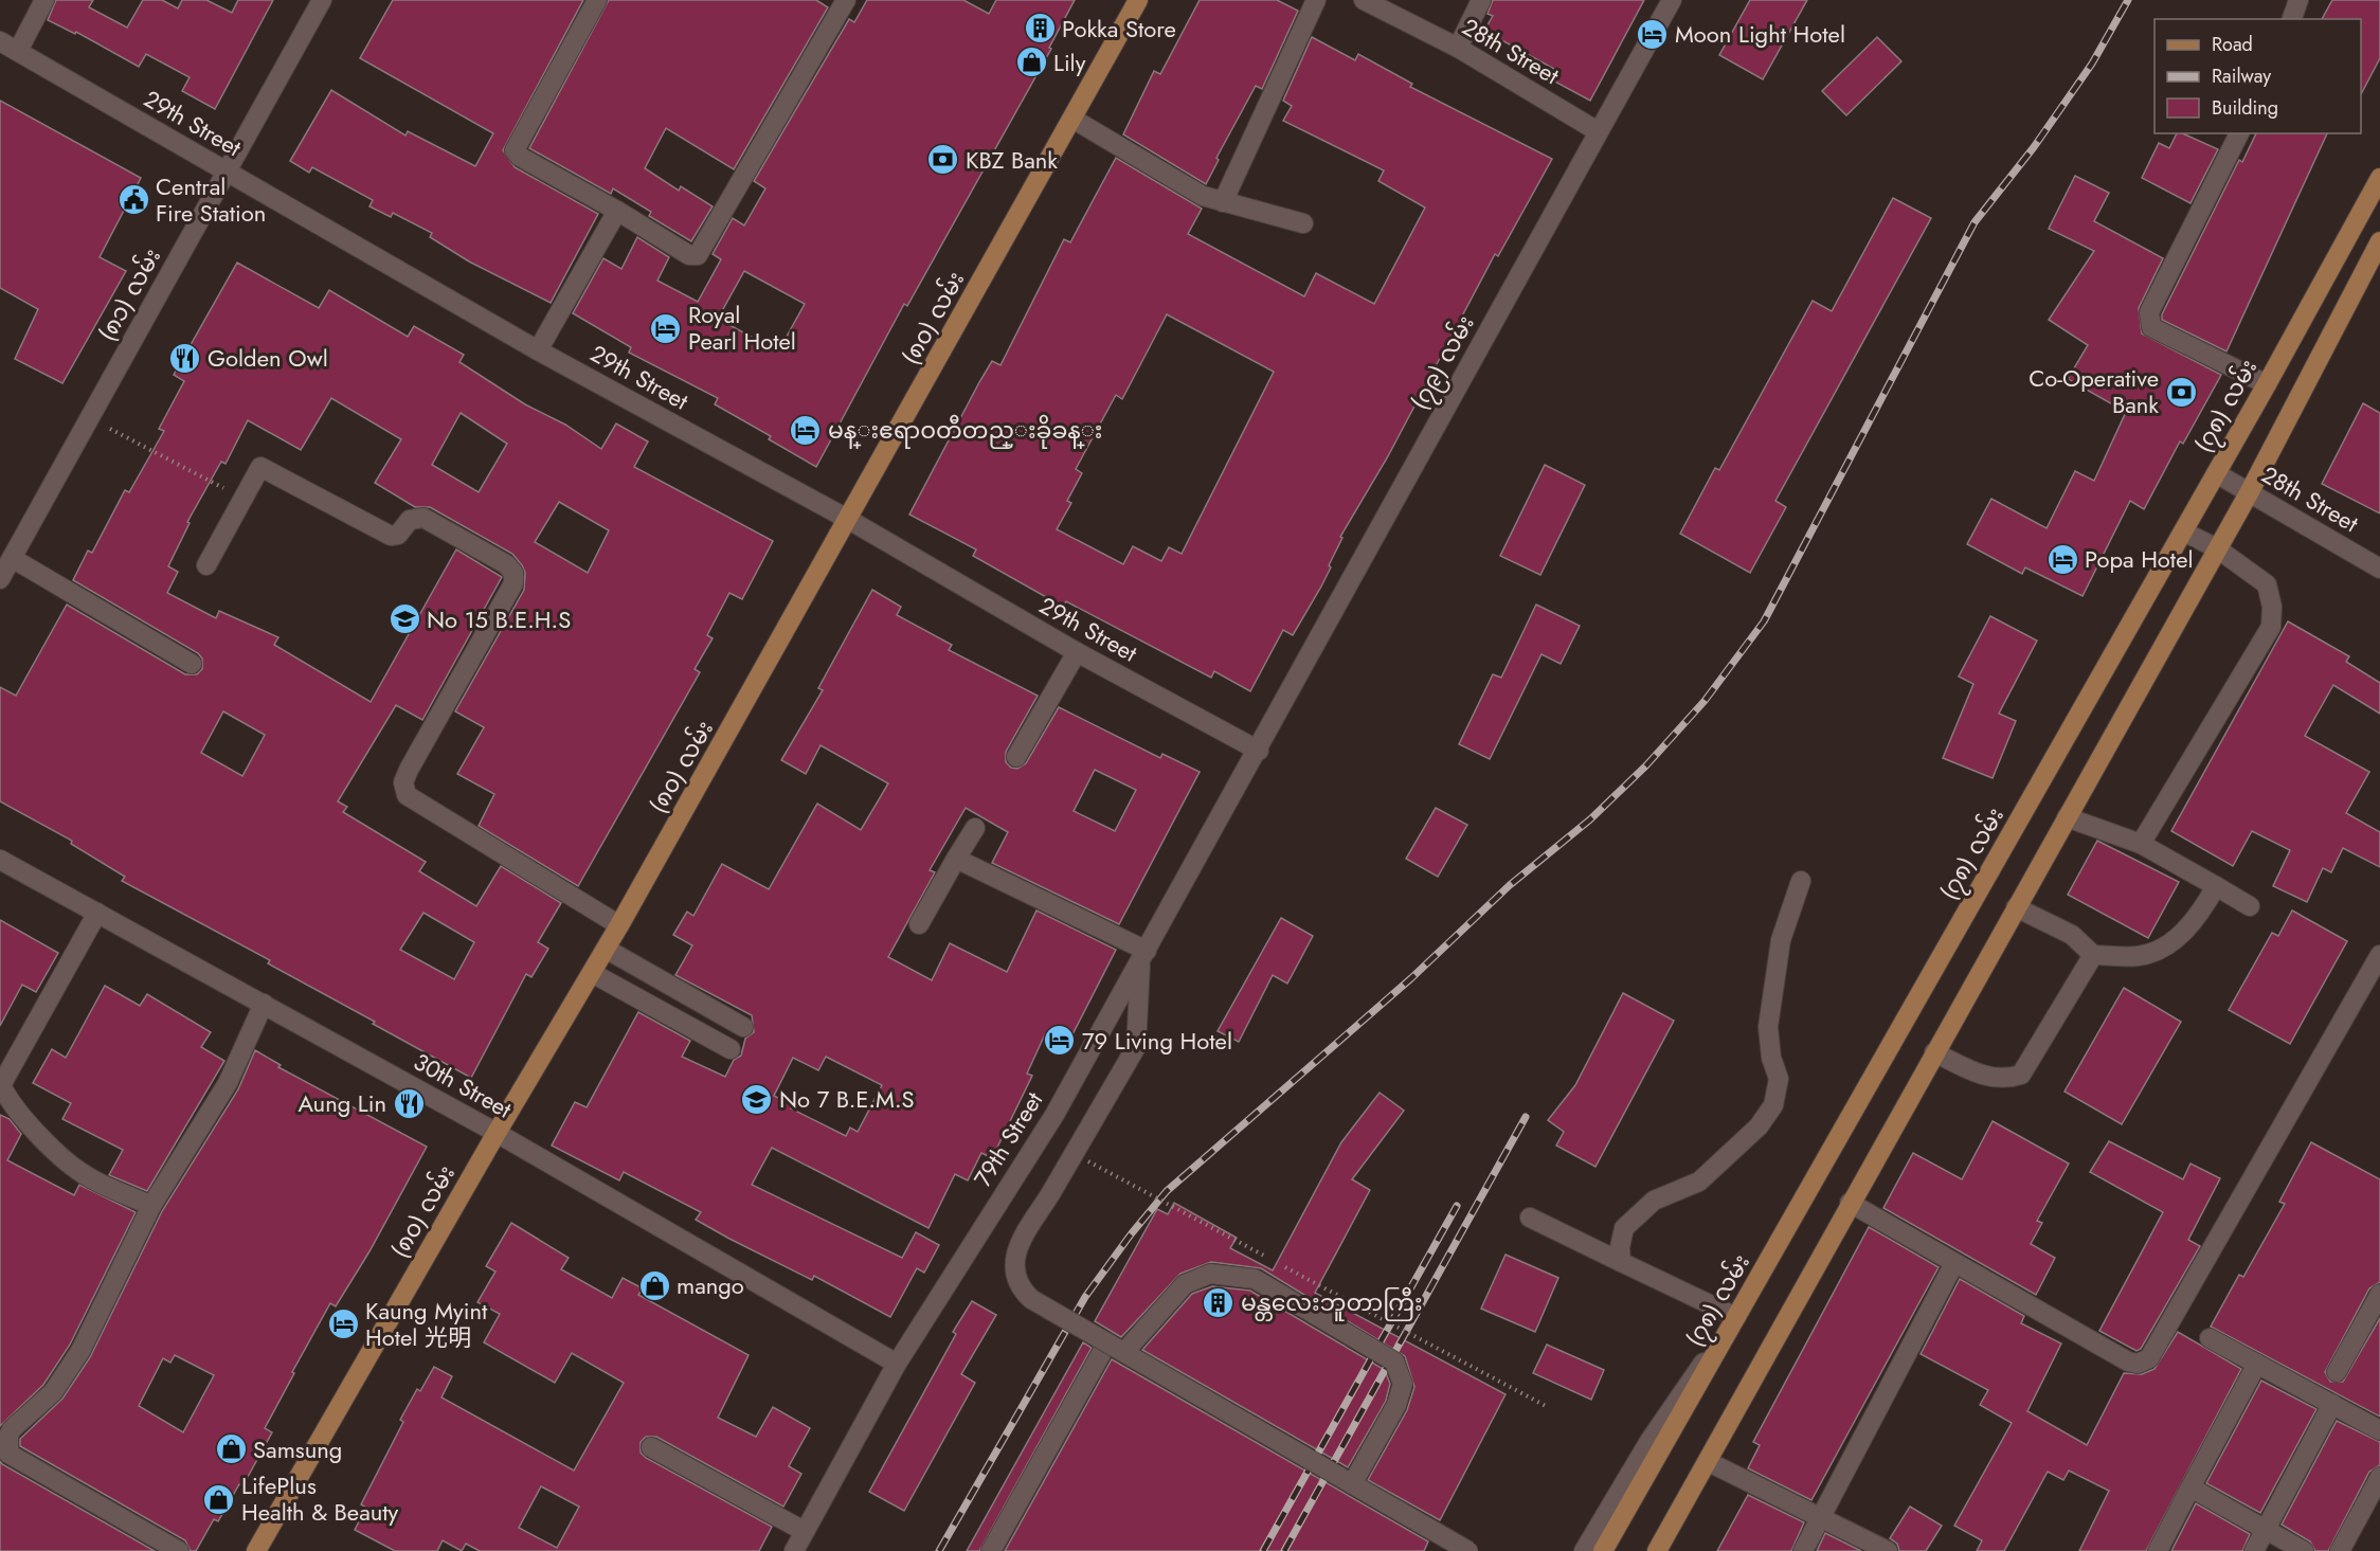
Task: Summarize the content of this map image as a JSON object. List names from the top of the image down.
{
  "streets": {
    "main road": ["(၈၀) လမ်း", "(၇၈) လမ်း"],
    "street": [
      "28th Street",
      "29th Street",
      "(၈၁) လမ်း",
      "(၇၉) လမ်း",
      "30th Street",
      "79th Street"
    ]
  },
  "crossings": [
    ["28th Street", "(၇၉) လမ်း"],
    ["28th Street", "(၇၈) လမ်း"],
    ["29th Street", "(၈၁) လမ်း"],
    ["29th Street", "(၈၀) လမ်း"],
    ["29th Street", "(၇၉) လမ်း"],
    ["29th Street", "79th Street"],
    ["(၈၀) လမ်း", "30th Street"],
    ["(၇၉) လမ်း", "79th Street"],
    ["30th Street", "79th Street"]
  ],
  "places": {
    "building": ["Pokka Store", "မန္တလေးဘူတာကြီး"],
    "hotel": [
      "Moon Light Hotel",
      "Royal Pearl Hotel",
      "မန္းဧရာဝတီတည္းခိုခန္း",
      "Popa Hotel",
      "79 Living Hotel",
      "Kaung Myint Hotel 光明"
    ],
    "shop": [
      "Lily",
      "mango",
      "Samsung",
      "LifePlus Health & Beauty"
    ],
    "bank": ["KBZ Bank", "Co-Operative Bank"],
    "public building": ["Central Fire Station"],
    "restaurant": ["Golden Owl", "Aung Lin"],
    "school or university": ["No 15 B.E.H.S", "No 7 B.E.M.S"]
  },
  "legend": ["Road", "Railway", "Building"]
}
